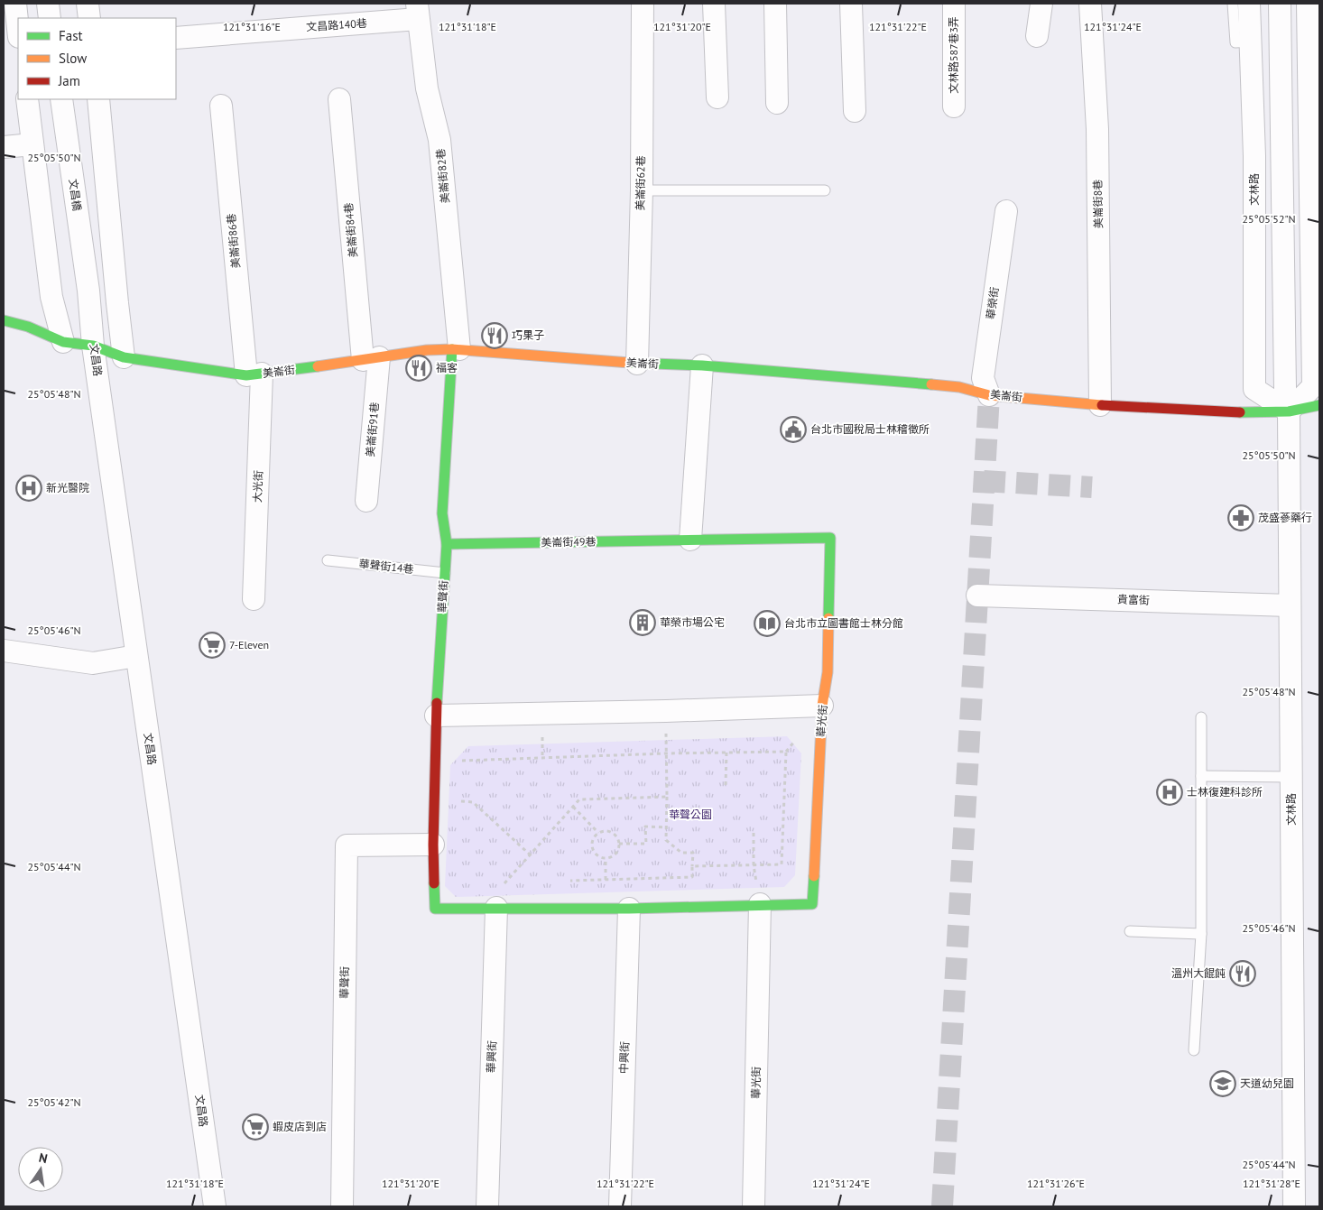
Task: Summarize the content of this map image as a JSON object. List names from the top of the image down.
{
  "streets": {
    "street": [
      "文昌路140巷",
      "文林路587巷3弄",
      "美崙街82巷",
      "美崙街62巷",
      "文林路",
      "文昌橋",
      "美崙街8巷",
      "美崙街84巷",
      "美崙街86巷",
      "華榮街",
      "文昌路",
      "美崙街",
      "美崙街91巷",
      "大光街",
      "美崙街49巷",
      "華聲街",
      "貴富街",
      "華光街",
      "華興街",
      "中興街"
    ],
    "lane": ["華聲街14巷"]
  },
  "crossings": [
    ["文昌路140巷", "美崙街82巷"],
    ["美崙街82巷", "美崙街"],
    ["美崙街82巷", "華聲街"],
    ["美崙街62巷", "美崙街"],
    ["文林路", "美崙街"],
    ["文林路", "貴富街"],
    ["文昌橋", "文昌路"],
    ["美崙街8巷", "美崙街"],
    ["美崙街84巷", "美崙街"],
    ["美崙街84巷", "美崙街91巷"],
    ["美崙街86巷", "美崙街"],
    ["美崙街86巷", "大光街"],
    ["華榮街", "美崙街"],
    ["文昌路", "美崙街"],
    ["美崙街", "美崙街91巷"],
    ["美崙街", "大光街"],
    ["美崙街", "華聲街"],
    ["美崙街49巷", "華聲街"],
    ["美崙街49巷", "華光街"],
    ["華聲街14巷", "華聲街"],
    ["華聲街", "華興街"]
  ],
  "parks": ["華聲公園"],
  "places": {
    "restaurant": ["巧果子", "福客", "溫州大餛飩"],
    "public building": ["台北市國稅局士林稽徵所"],
    "hospital": ["新光醫院", "士林復建科診所"],
    "pharmacy": ["茂盛蔘藥行"],
    "building": ["華榮市場公宅"],
    "library": ["台北市立圖書館士林分館"],
    "supermarket": ["7-Eleven", "蝦皮店到店"],
    "school or university": ["天道幼兒園"]
  },
  "legend": ["Fast", "Slow", "Jam"],
  "north": "top",
  "coordinates": [
    "121°31'16\"E",
    "121°31'22\"E",
    "121°31'18\"E",
    "121°31'20\"E",
    "121°31'24\"E",
    "25°05'50\"N",
    "25°05'52\"N",
    "25°05'48\"N",
    "25°05'46\"N",
    "25°05'44\"N",
    "25°05'42\"N",
    "121°31'26\"E",
    "121°31'28\"E"
  ]
}
